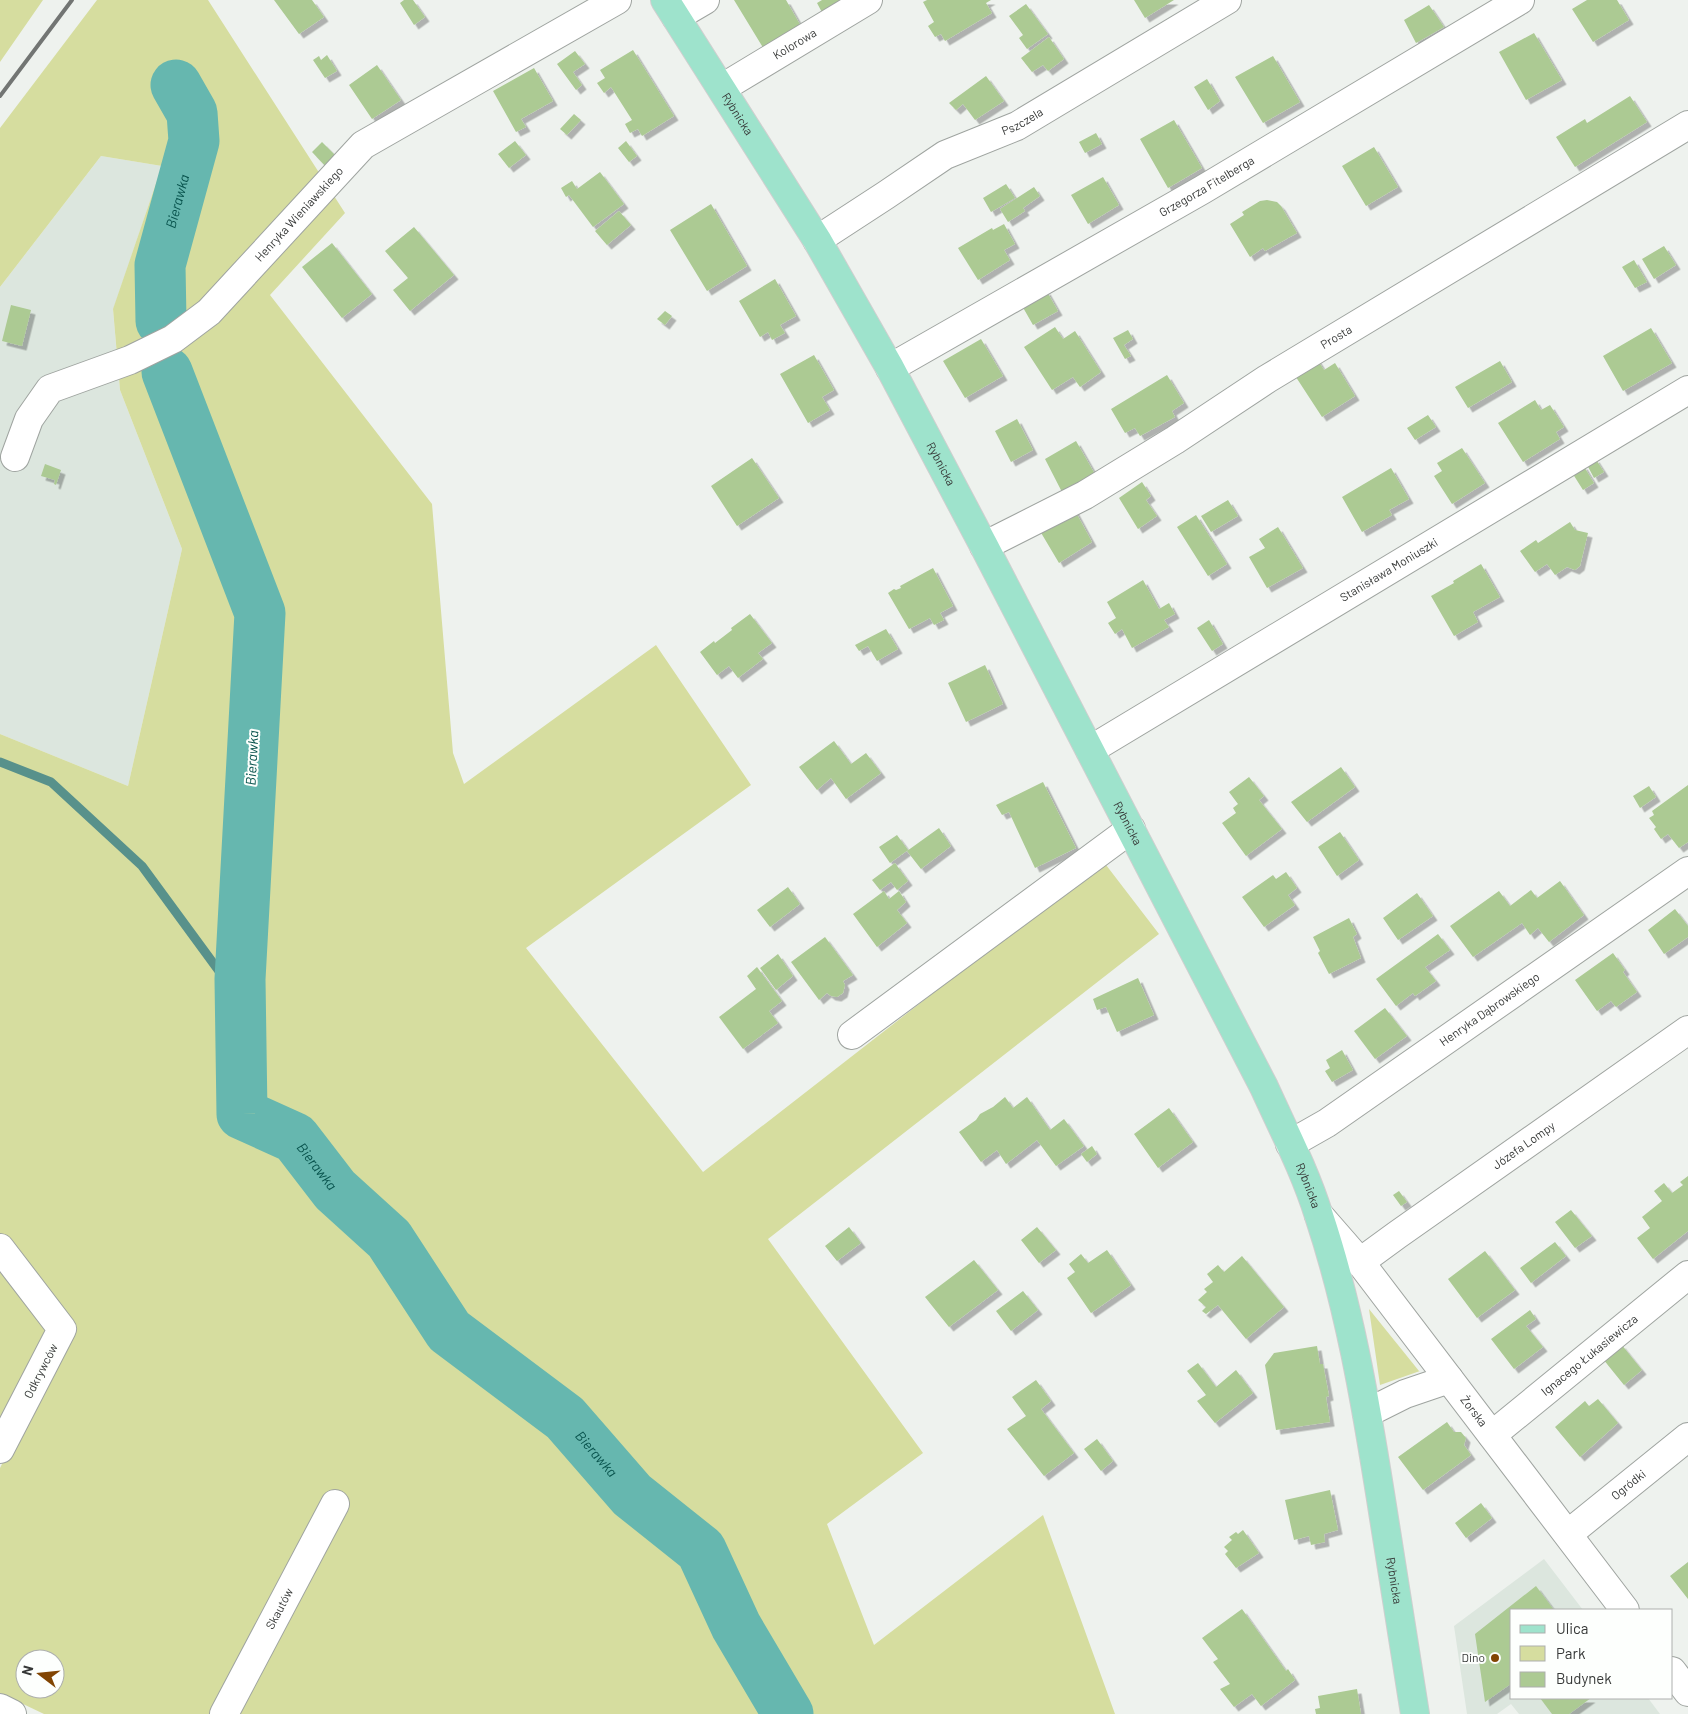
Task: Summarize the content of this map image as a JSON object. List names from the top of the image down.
{
  "streets": {
    "main road": ["Rybnicka"],
    "street": [
      "Kolorowa",
      "Pszczela",
      "Grzegorza Fitelberga",
      "Henryka Wieniawskiego",
      "Prosta",
      "Stanisława Moniuszki",
      "Henryka Dąbrowskiego",
      "Józefa Lompy",
      "Ignacego Łukasiewicza",
      "Odkrywców",
      "Żorska",
      "Ogródki",
      "Skautów"
    ]
  },
  "crossings": [
    ["Kolorowa", "Rybnicka"],
    ["Rybnicka", "Pszczela"],
    ["Rybnicka", "Grzegorza Fitelberga"],
    ["Rybnicka", "Prosta"],
    ["Rybnicka", "Stanisława Moniuszki"],
    ["Rybnicka", "Henryka Dąbrowskiego"],
    ["Rybnicka", "Żorska"],
    ["Józefa Lompy", "Żorska"],
    ["Ignacego Łukasiewicza", "Żorska"],
    ["Żorska", "Ogródki"]
  ],
  "water": ["Bierawka"],
  "places": ["Dino"],
  "legend": ["Ulica", "Park", "Budynek"],
  "north": "left"
}
